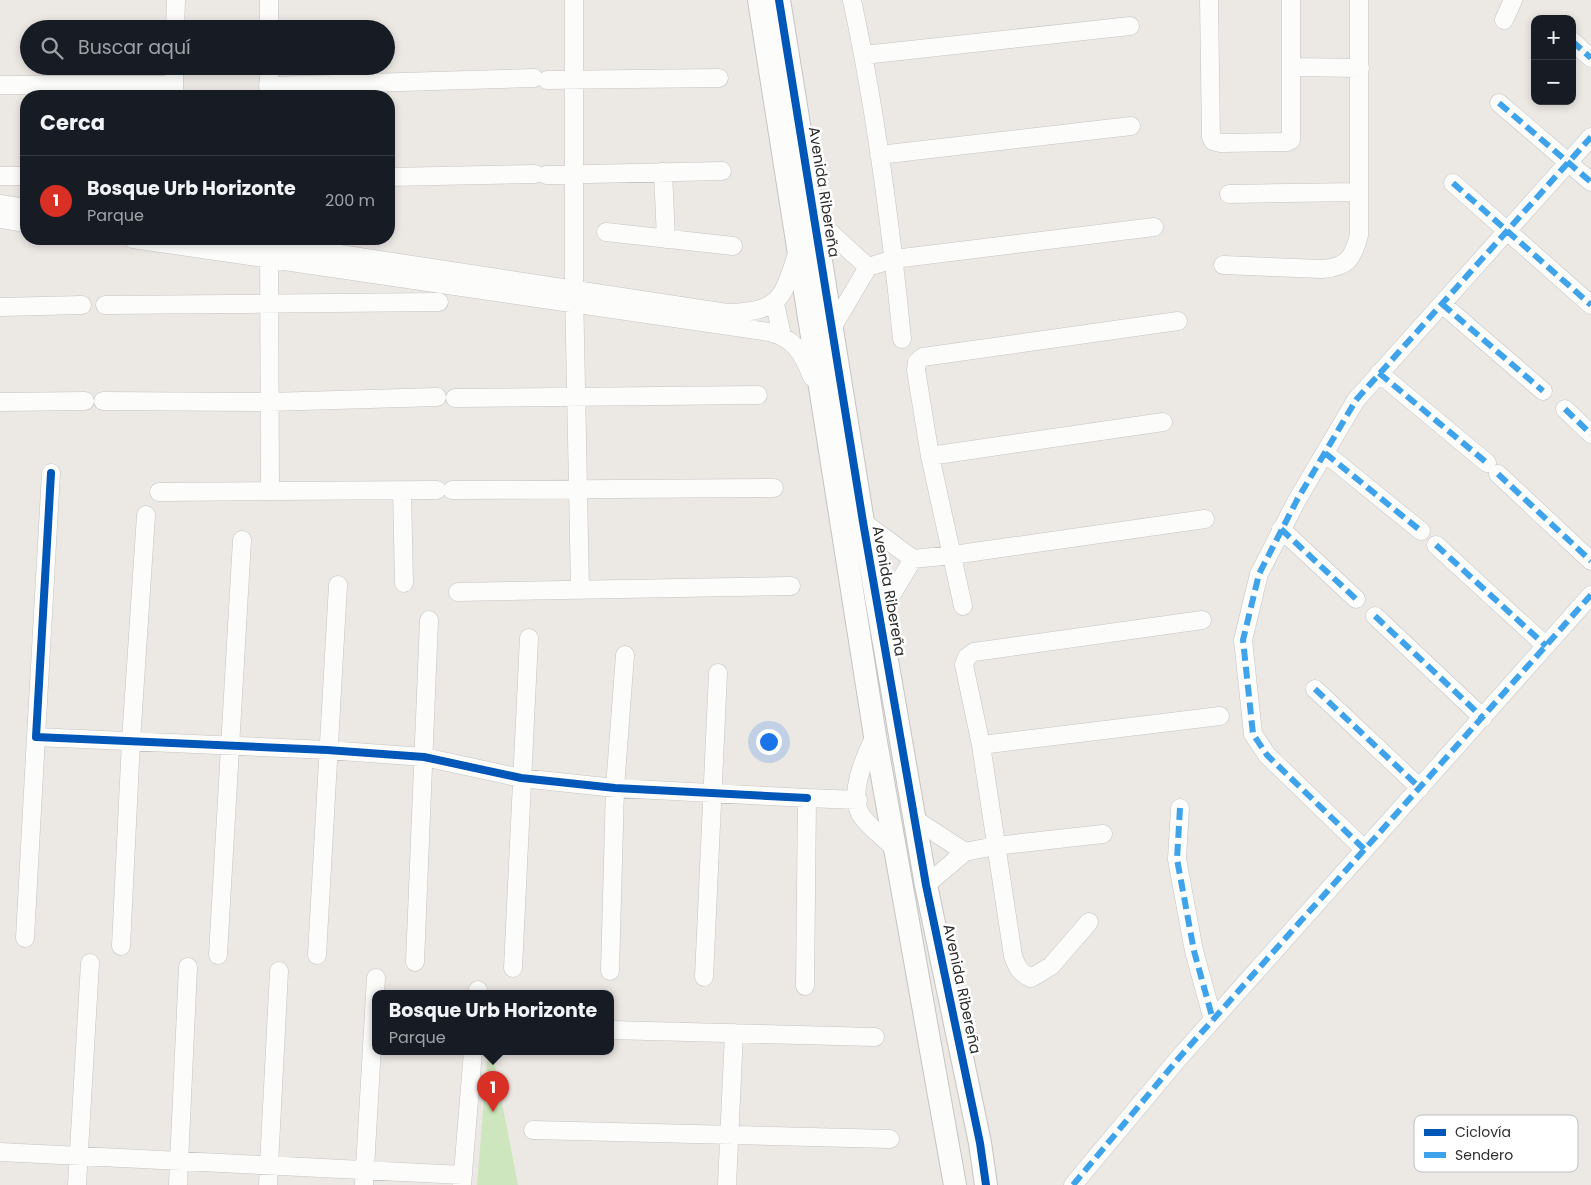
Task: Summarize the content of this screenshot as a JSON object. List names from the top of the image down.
{
  "streets": {
    "street": ["Avenida Ribereña"]
  },
  "legend": ["Ciclovía", "Sendero"],
  "page": {
    "map_buttons": ["+", "−"],
    "search": "Buscar aquí",
    "heading": "Cerca",
    "list": [
      {
        "mark": "1",
        "name": "Bosque Urb Horizonte",
        "note": "Parque",
        "value": "200 m"
      }
    ],
    "popup": ["Bosque Urb Horizonte", "Parque"],
    "pins": "1"
  }
}
